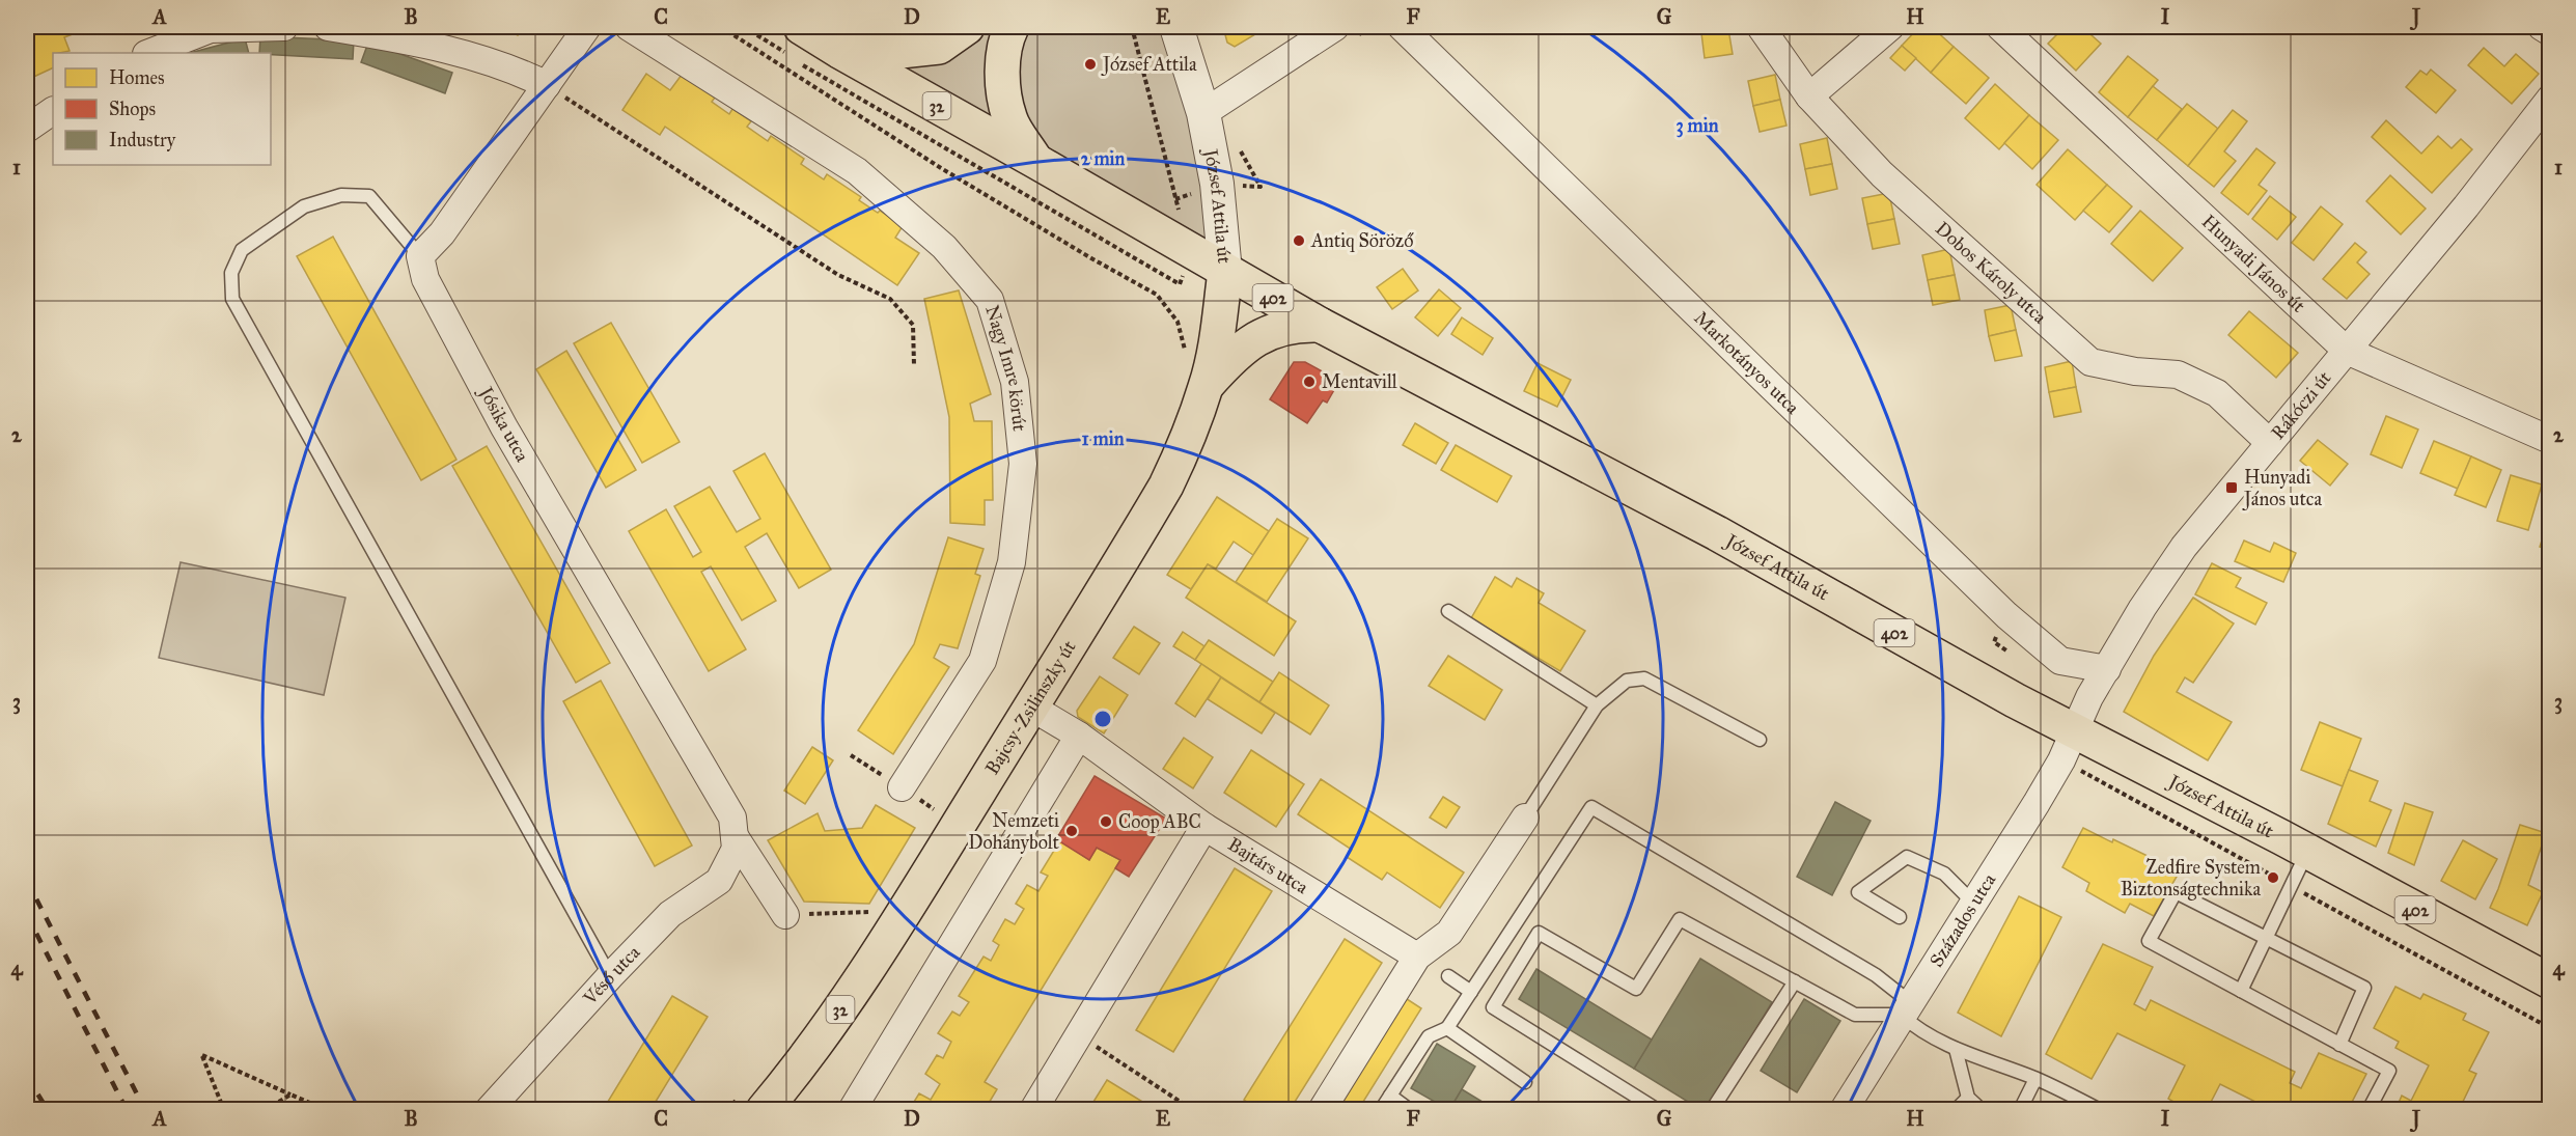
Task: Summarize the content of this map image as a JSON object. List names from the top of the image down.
{
  "streets": {
    "main road": [
      "32",
      "József Attila út",
      "402",
      "Bajcsy-Zsilinszky út"
    ],
    "street": [
      "Hunyadi János út",
      "Dobos Károly utca",
      "Markotányos utca",
      "Nagy Imre körút",
      "Rákóczi út",
      "Jósika utca",
      "Bajtárs utca",
      "Százados utca",
      "Véső utca"
    ]
  },
  "crossings": [
    ["32", "József Attila út"],
    ["32", "Bajcsy-Zsilinszky út"],
    ["József Attila út", "Rákóczi út"],
    ["József Attila út", "Bajcsy-Zsilinszky út"],
    ["József Attila út", "Százados utca"],
    ["Hunyadi János út", "Rákóczi út"],
    ["Dobos Károly utca", "Rákóczi út"],
    ["Markotányos utca", "Rákóczi út"],
    ["Rákóczi út", "Százados utca"],
    ["Jósika utca", "Véső utca"],
    ["Bajcsy-Zsilinszky út", "Bajtárs utca"]
  ],
  "places": {
    "other": [
      "József Attila",
      "Antiq Söröző",
      "Mentavill",
      "Coop ABC",
      "Nemzeti Dohánybolt",
      "Zedfire System Biztonságtechnika"
    ],
    "transit": ["Hunyadi János utca"]
  },
  "legend": ["Homes", "Shops", "Industry"],
  "grid": {
    "columns": [
      "A",
      "B",
      "C",
      "D",
      "E",
      "F",
      "G",
      "H",
      "I",
      "J"
    ],
    "rows": [
      "1",
      "2",
      "3",
      "4"
    ]
  },
  "rings": ["3 min", "2 min", "1 min"]
}
